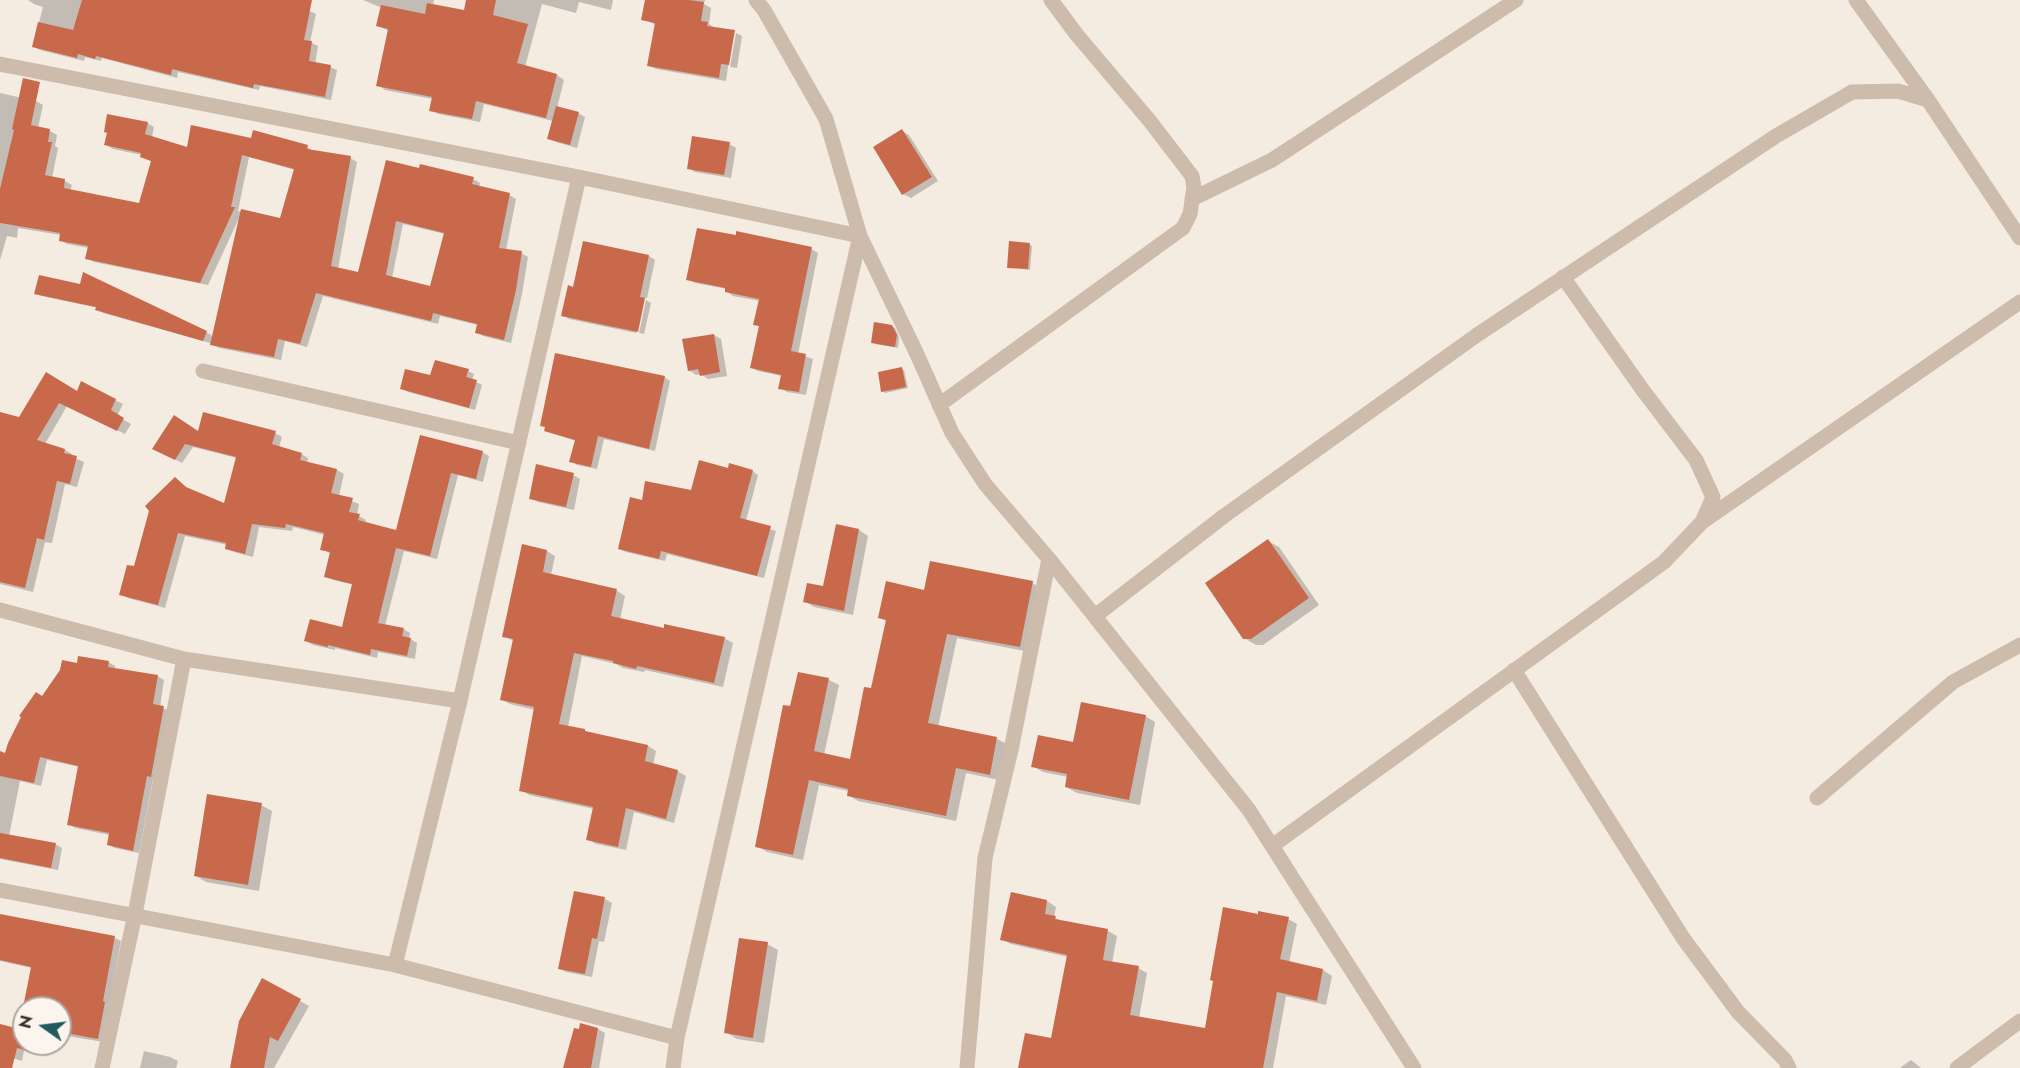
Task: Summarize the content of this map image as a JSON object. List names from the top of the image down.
{
  "north": "left"
}
